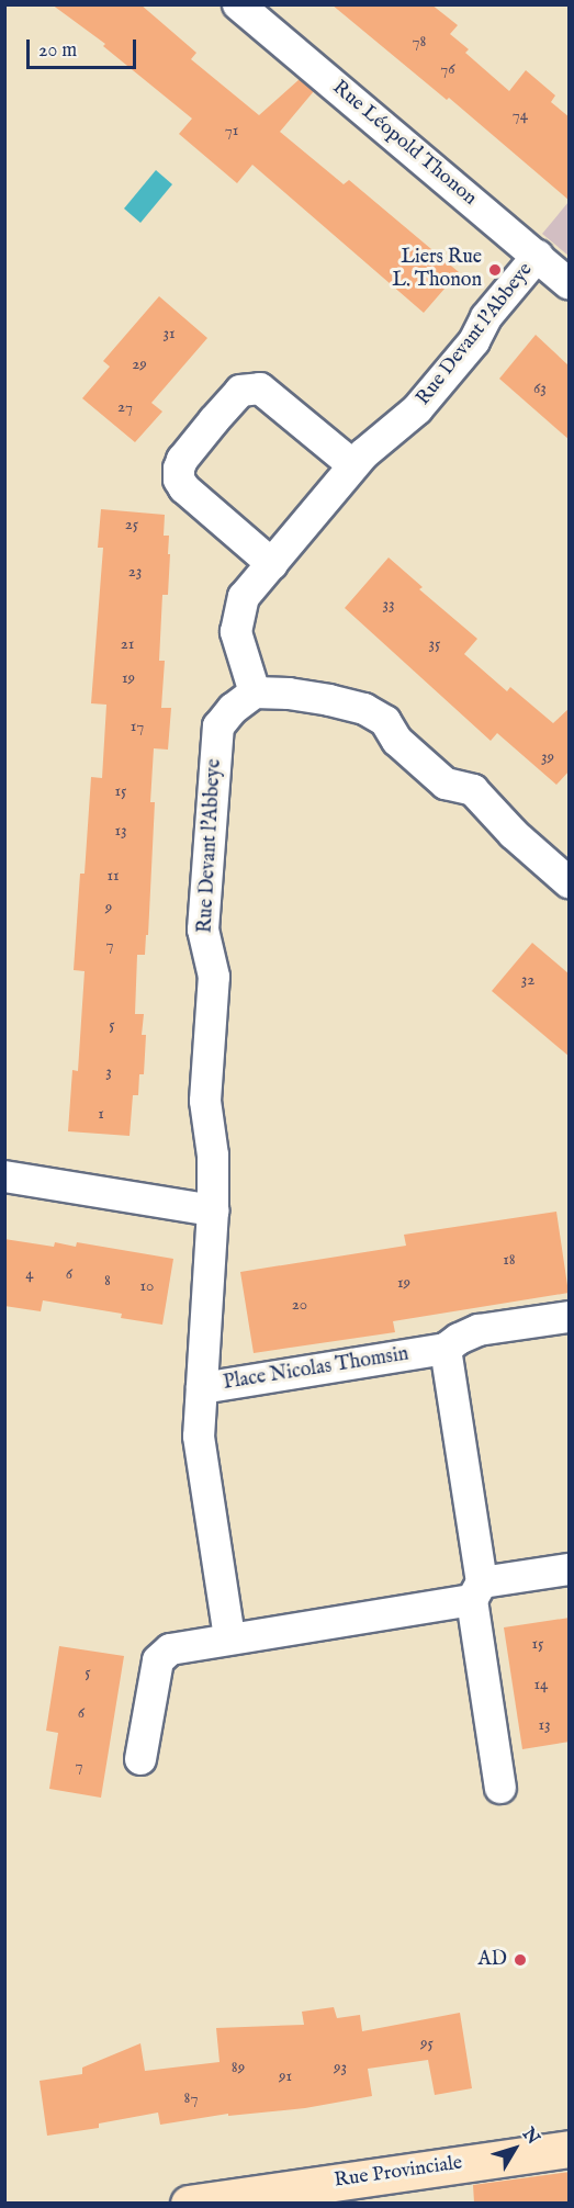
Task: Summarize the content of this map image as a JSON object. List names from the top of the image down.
{
  "streets": {
    "main road": ["Rue Provinciale"],
    "street": ["Rue Léopold Thonon", "Rue Devant l'Abbeye", "Place Nicolas Thomsin"]
  },
  "crossings": [
    ["Rue Léopold Thonon", "Rue Devant l'Abbeye"],
    ["Rue Devant l'Abbeye", "Place Nicolas Thomsin"]
  ],
  "places": ["Liers Rue L. Thonon", "AD"],
  "house_numbers": [
    "78",
    "76",
    "74",
    "71",
    "31",
    "29",
    "63",
    "27",
    "25",
    "23",
    "33",
    "21",
    "35",
    "19",
    "17",
    "39",
    "15",
    "13",
    "11",
    "9",
    "7",
    "32",
    "5",
    "3",
    "1",
    "18",
    "4",
    "6",
    "8",
    "19",
    "10",
    "20",
    "15",
    "5",
    "14",
    "6",
    "13",
    "7",
    "95",
    "89",
    "93",
    "91",
    "87"
  ],
  "scale_bar": "20 m",
  "north": "top right"
}
